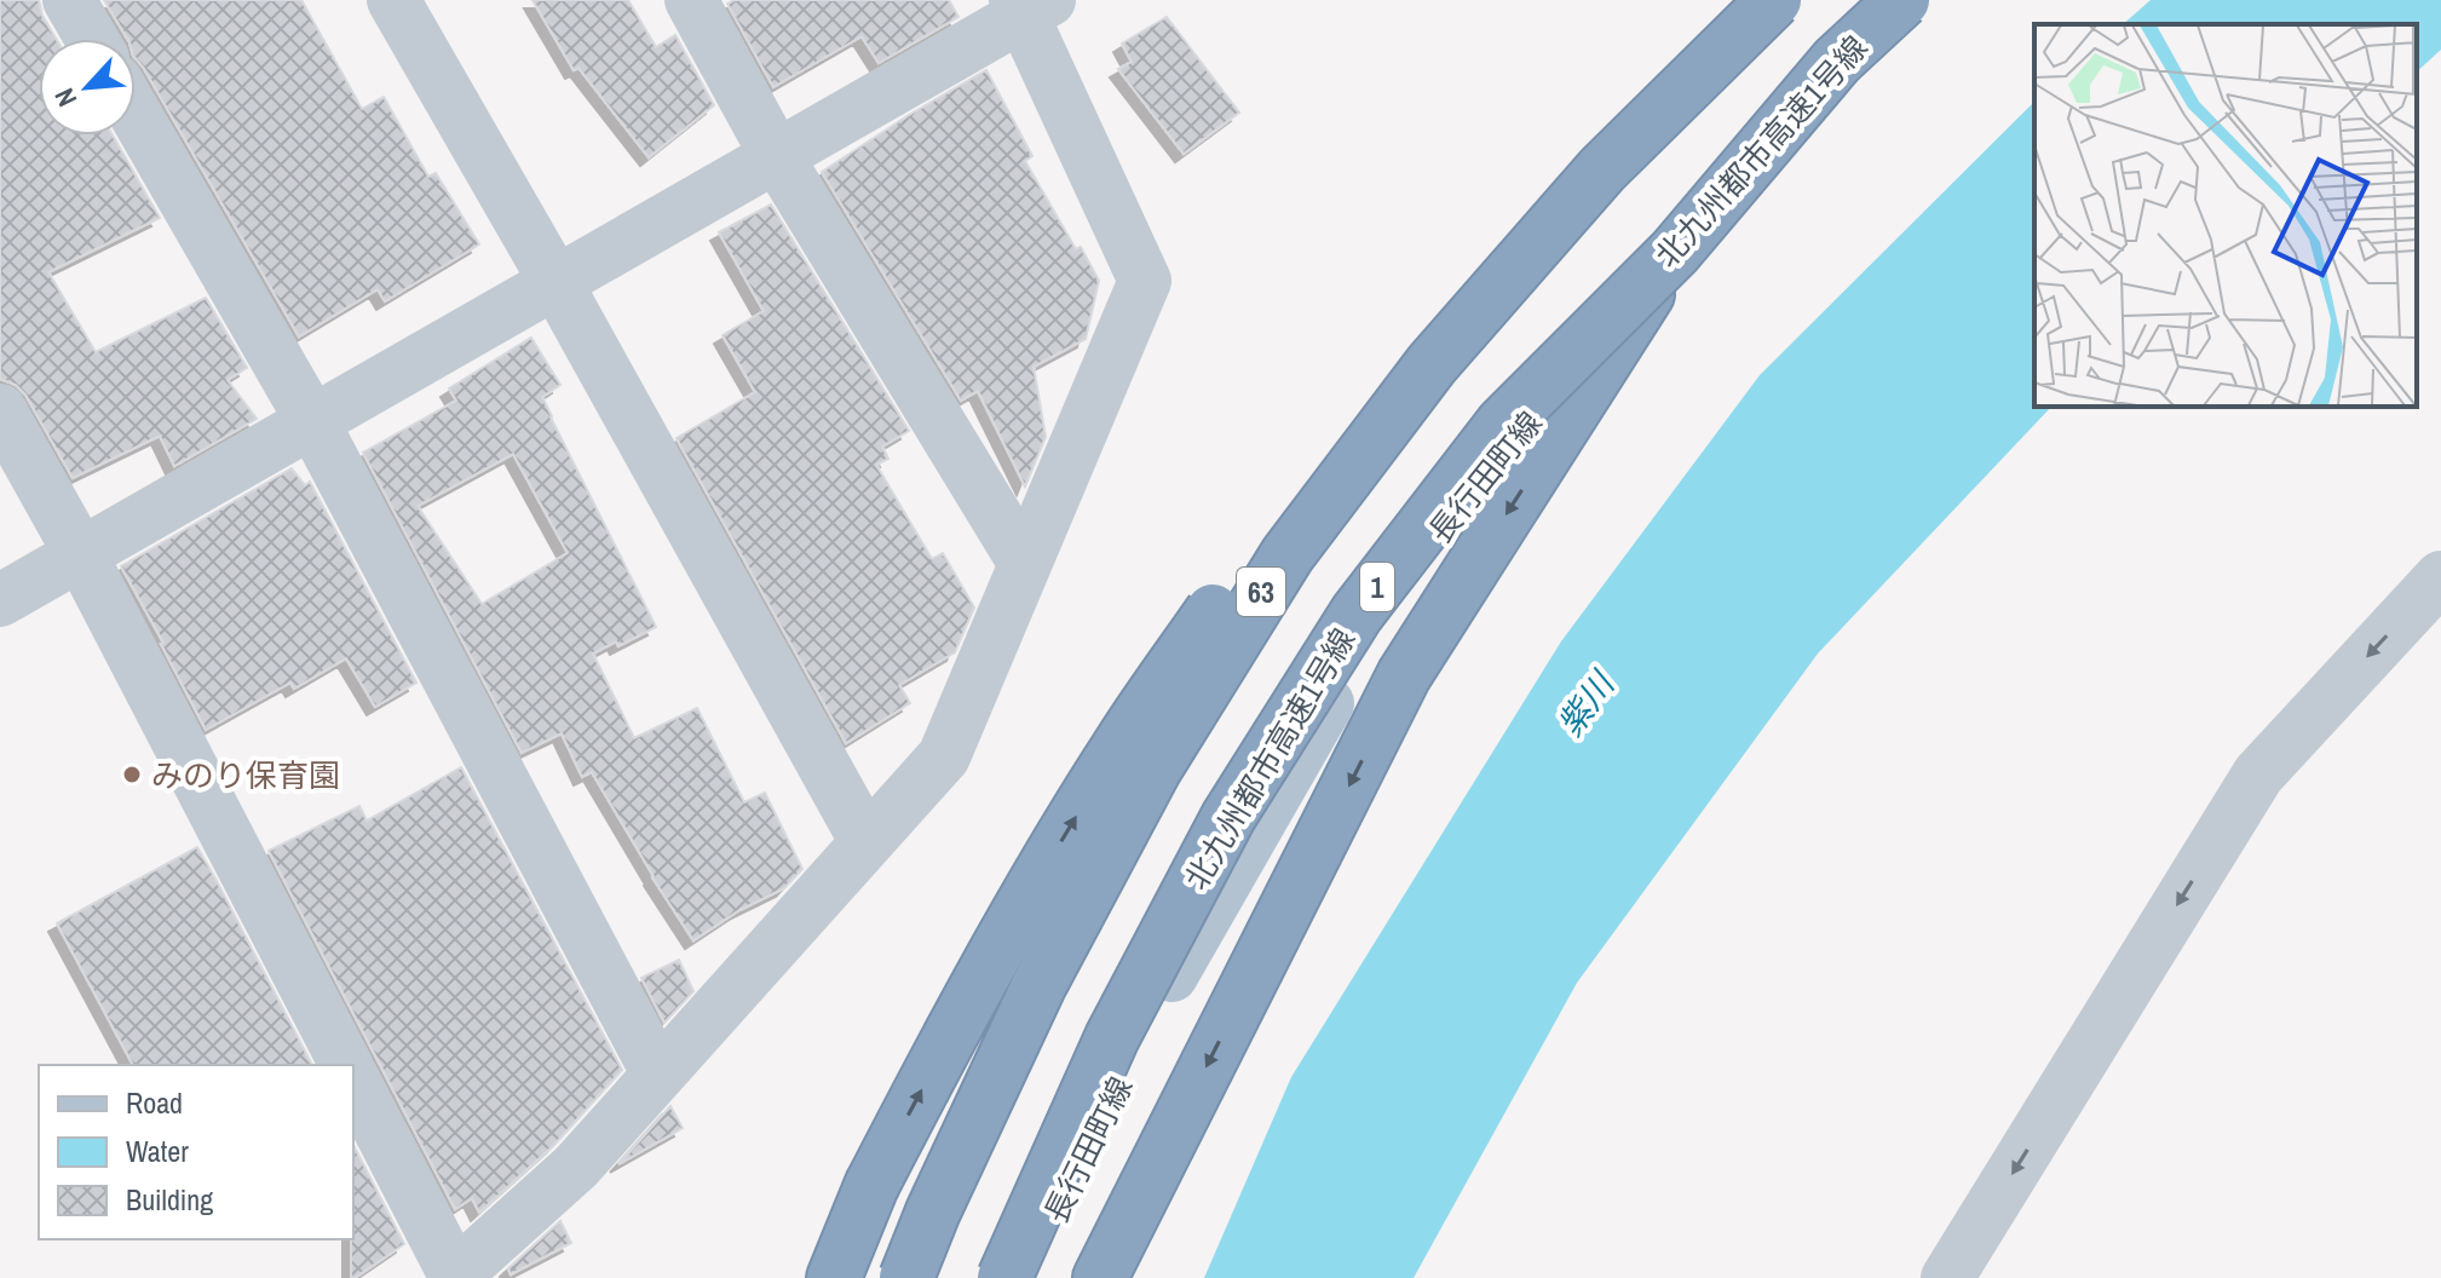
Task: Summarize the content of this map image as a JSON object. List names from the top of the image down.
{
  "streets": {
    "highway": ["北九州都市高速1号線", "1"],
    "main road": ["長行田町線", "63"]
  },
  "crossings": [
    ["北九州都市高速1号線", "長行田町線"]
  ],
  "water": ["紫川"],
  "places": ["みのり保育園"],
  "legend": ["Road", "Water", "Building"],
  "north": "bottom left"
}
